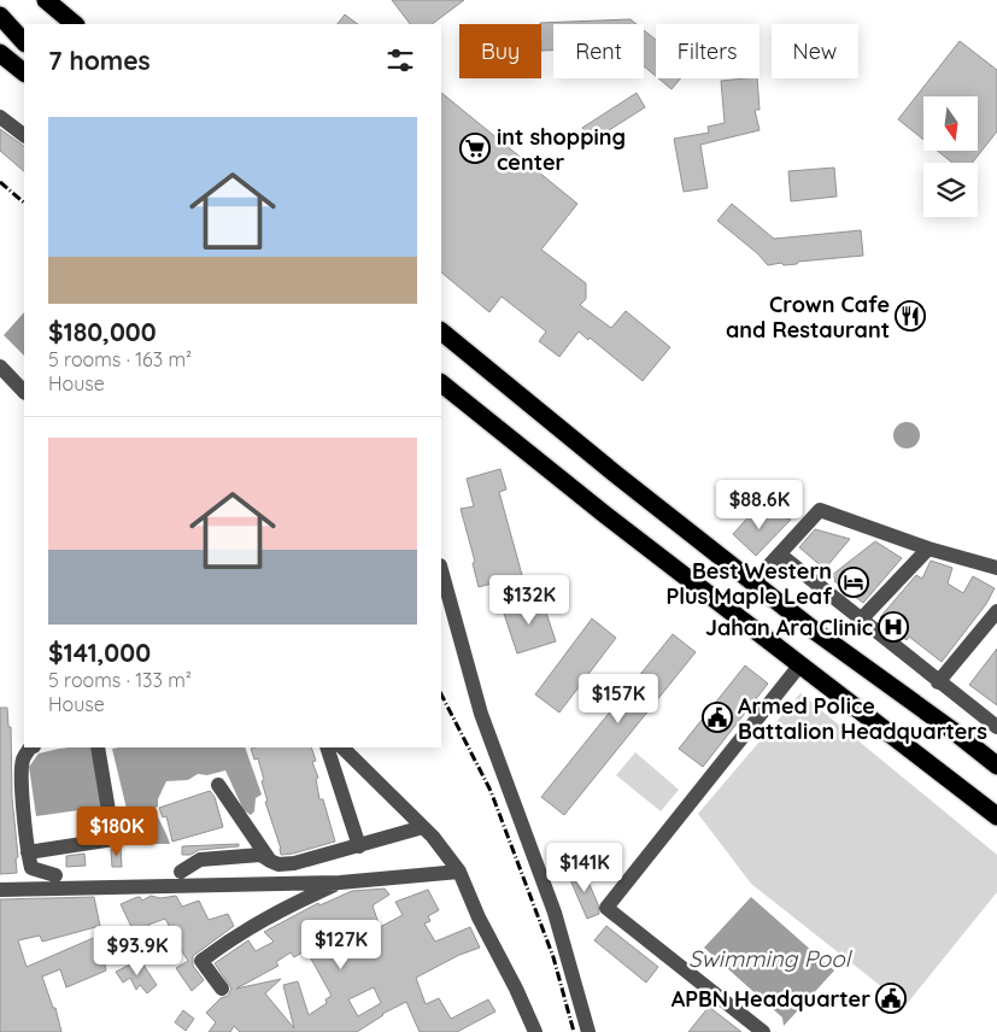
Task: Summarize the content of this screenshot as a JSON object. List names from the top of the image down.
{
  "water": ["Swimming Pool"],
  "places": {
    "supermarket": ["int shopping center"],
    "restaurant": ["Crown Cafe and Restaurant"],
    "hotel": ["Best Western Plus Maple Leaf"],
    "hospital": ["Jahan Ara Clinic"],
    "public building": ["Armed Police Battalion Headquarters", "APBN Headquarter"]
  },
  "north": "bottom",
  "page": {
    "chip": [
      "Buy",
      "Rent",
      "Filters",
      "New"
    ],
    "heading": "7 homes",
    "list": [
      {
        "name": "$180,000",
        "note": "5 rooms · 163 m² · House"
      },
      {
        "name": "$141,000",
        "note": "5 rooms · 133 m² · House"
      }
    ],
    "price": [
      "$88.6K",
      "$132K",
      "$157K",
      "$180K",
      "$141K",
      "$127K",
      "$93.9K"
    ]
  }
}
